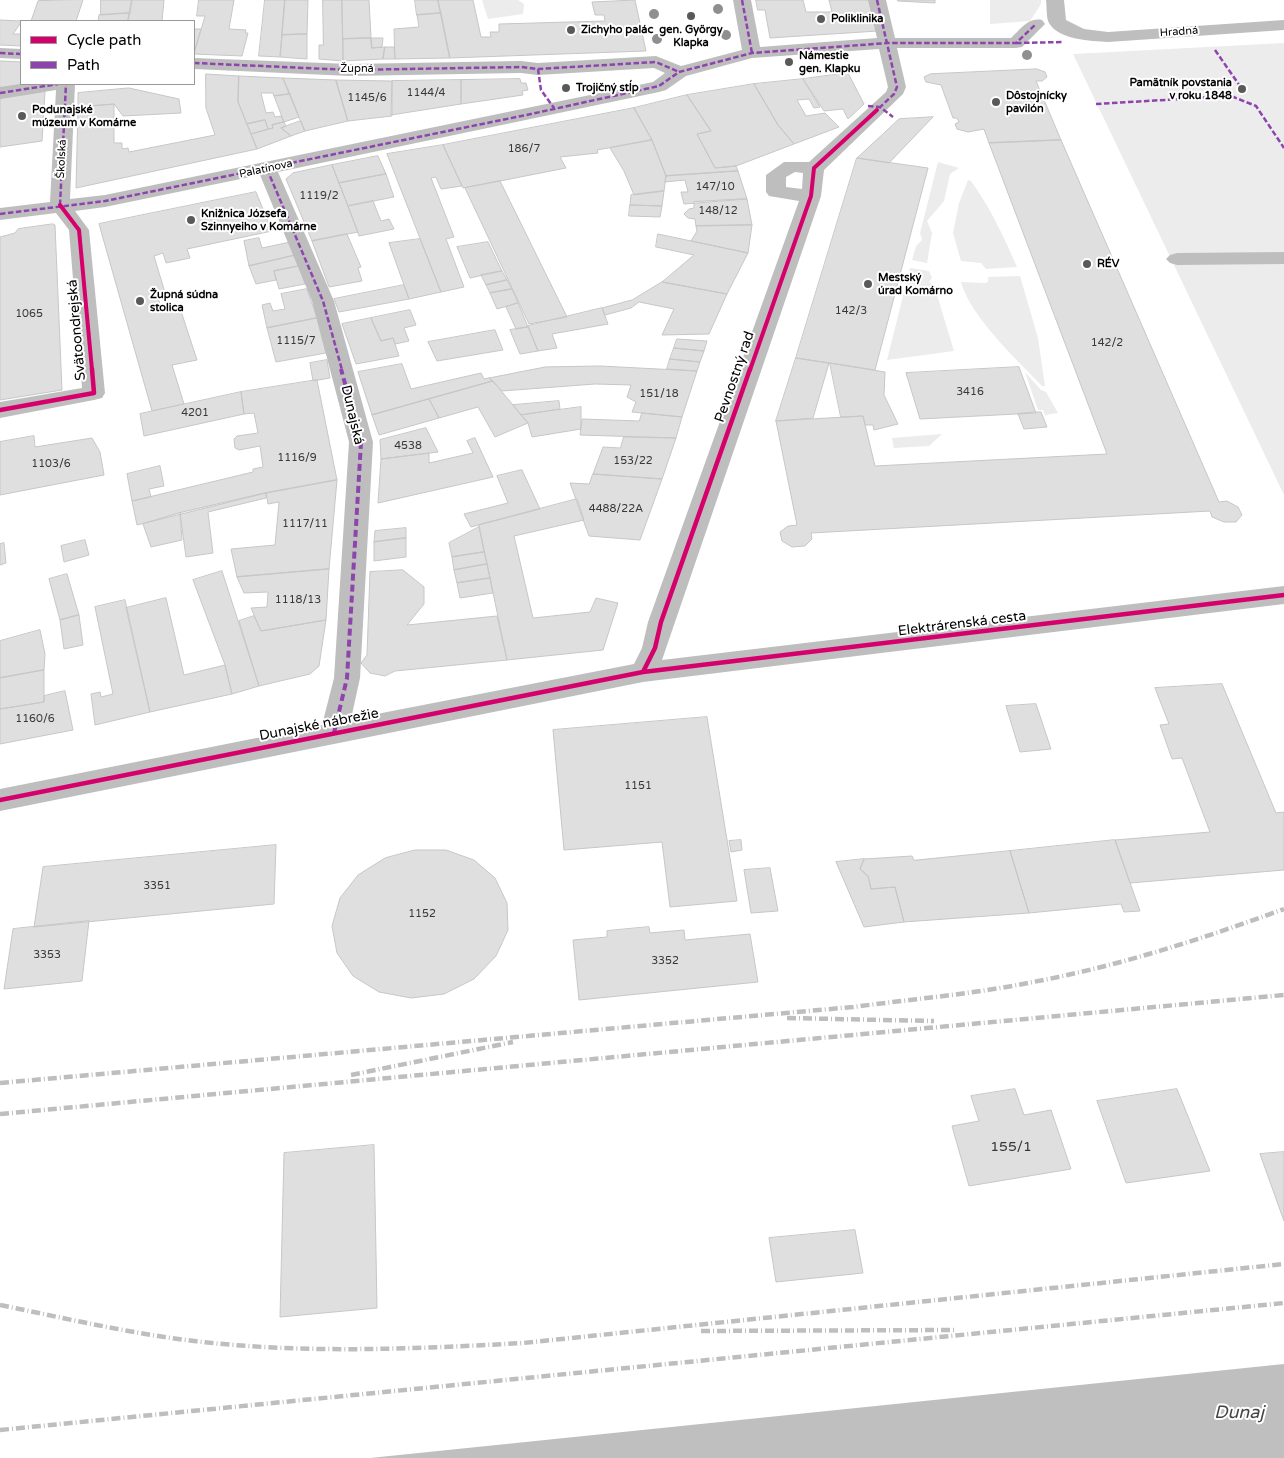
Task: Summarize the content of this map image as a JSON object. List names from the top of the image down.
{
  "streets": {
    "street": [
      "Hradná",
      "Župná",
      "Školská",
      "Palatínova",
      "Svätoondrejská",
      "Pevnostný rad",
      "Dunajská",
      "Elektrárenská cesta",
      "Dunajské nábrežie"
    ]
  },
  "crossings": [
    ["Hradná", "Palatínova"],
    ["Župná", "Palatínova"],
    ["Školská", "Palatínova"],
    ["Školská", "Svätoondrejská"],
    ["Palatínova", "Svätoondrejská"],
    ["Palatínova", "Dunajská"],
    ["Pevnostný rad", "Elektrárenská cesta"],
    ["Pevnostný rad", "Dunajské nábrežie"],
    ["Dunajská", "Dunajské nábrežie"],
    ["Elektrárenská cesta", "Dunajské nábrežie"]
  ],
  "water": ["Dunaj"],
  "places": [
    "gen. György Klapka",
    "Poliklinika",
    "Zichyho palác",
    "Námestie gen. Klapku",
    "Trojičný stĺp",
    "Pamätník povstania v roku 1848",
    "Dôstojnícky pavilón",
    "Podunajské múzeum v Komárne",
    "Knižnica Józsefa Szinnyeiho v Komárne",
    "RÉV",
    "Mestský úrad Komárno",
    "Župná súdna stolica"
  ],
  "house_numbers": [
    "1144/4",
    "1145/6",
    "186/7",
    "147/10",
    "1119/2",
    "148/12",
    "142/3",
    "1065",
    "1115/7",
    "142/2",
    "3416",
    "151/18",
    "4201",
    "4538",
    "1116/9",
    "153/22",
    "1103/6",
    "4488/22A",
    "1117/11",
    "1118/13",
    "1160/6",
    "1151",
    "3351",
    "1152",
    "3353",
    "3352",
    "155/1"
  ],
  "legend": ["Cycle path", "Path"]
}
